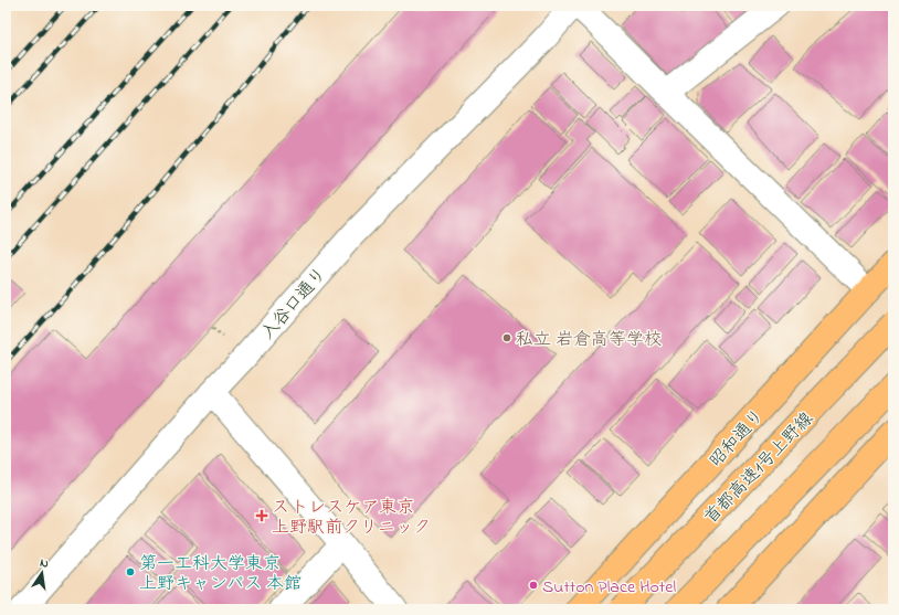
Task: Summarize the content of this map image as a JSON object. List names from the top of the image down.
{
  "streets": {
    "highway": ["昭和通り", "首都高速1号上野線"],
    "street": ["入谷口通り"]
  },
  "places": {
    "other": ["私立 岩倉高等学校", "第一工科大学東京 上野キャンパス 本館", "Sutton Place Hotel"],
    "health": ["ストレスケア東京 上野駅前クリニック"]
  },
  "north": "top"
}
